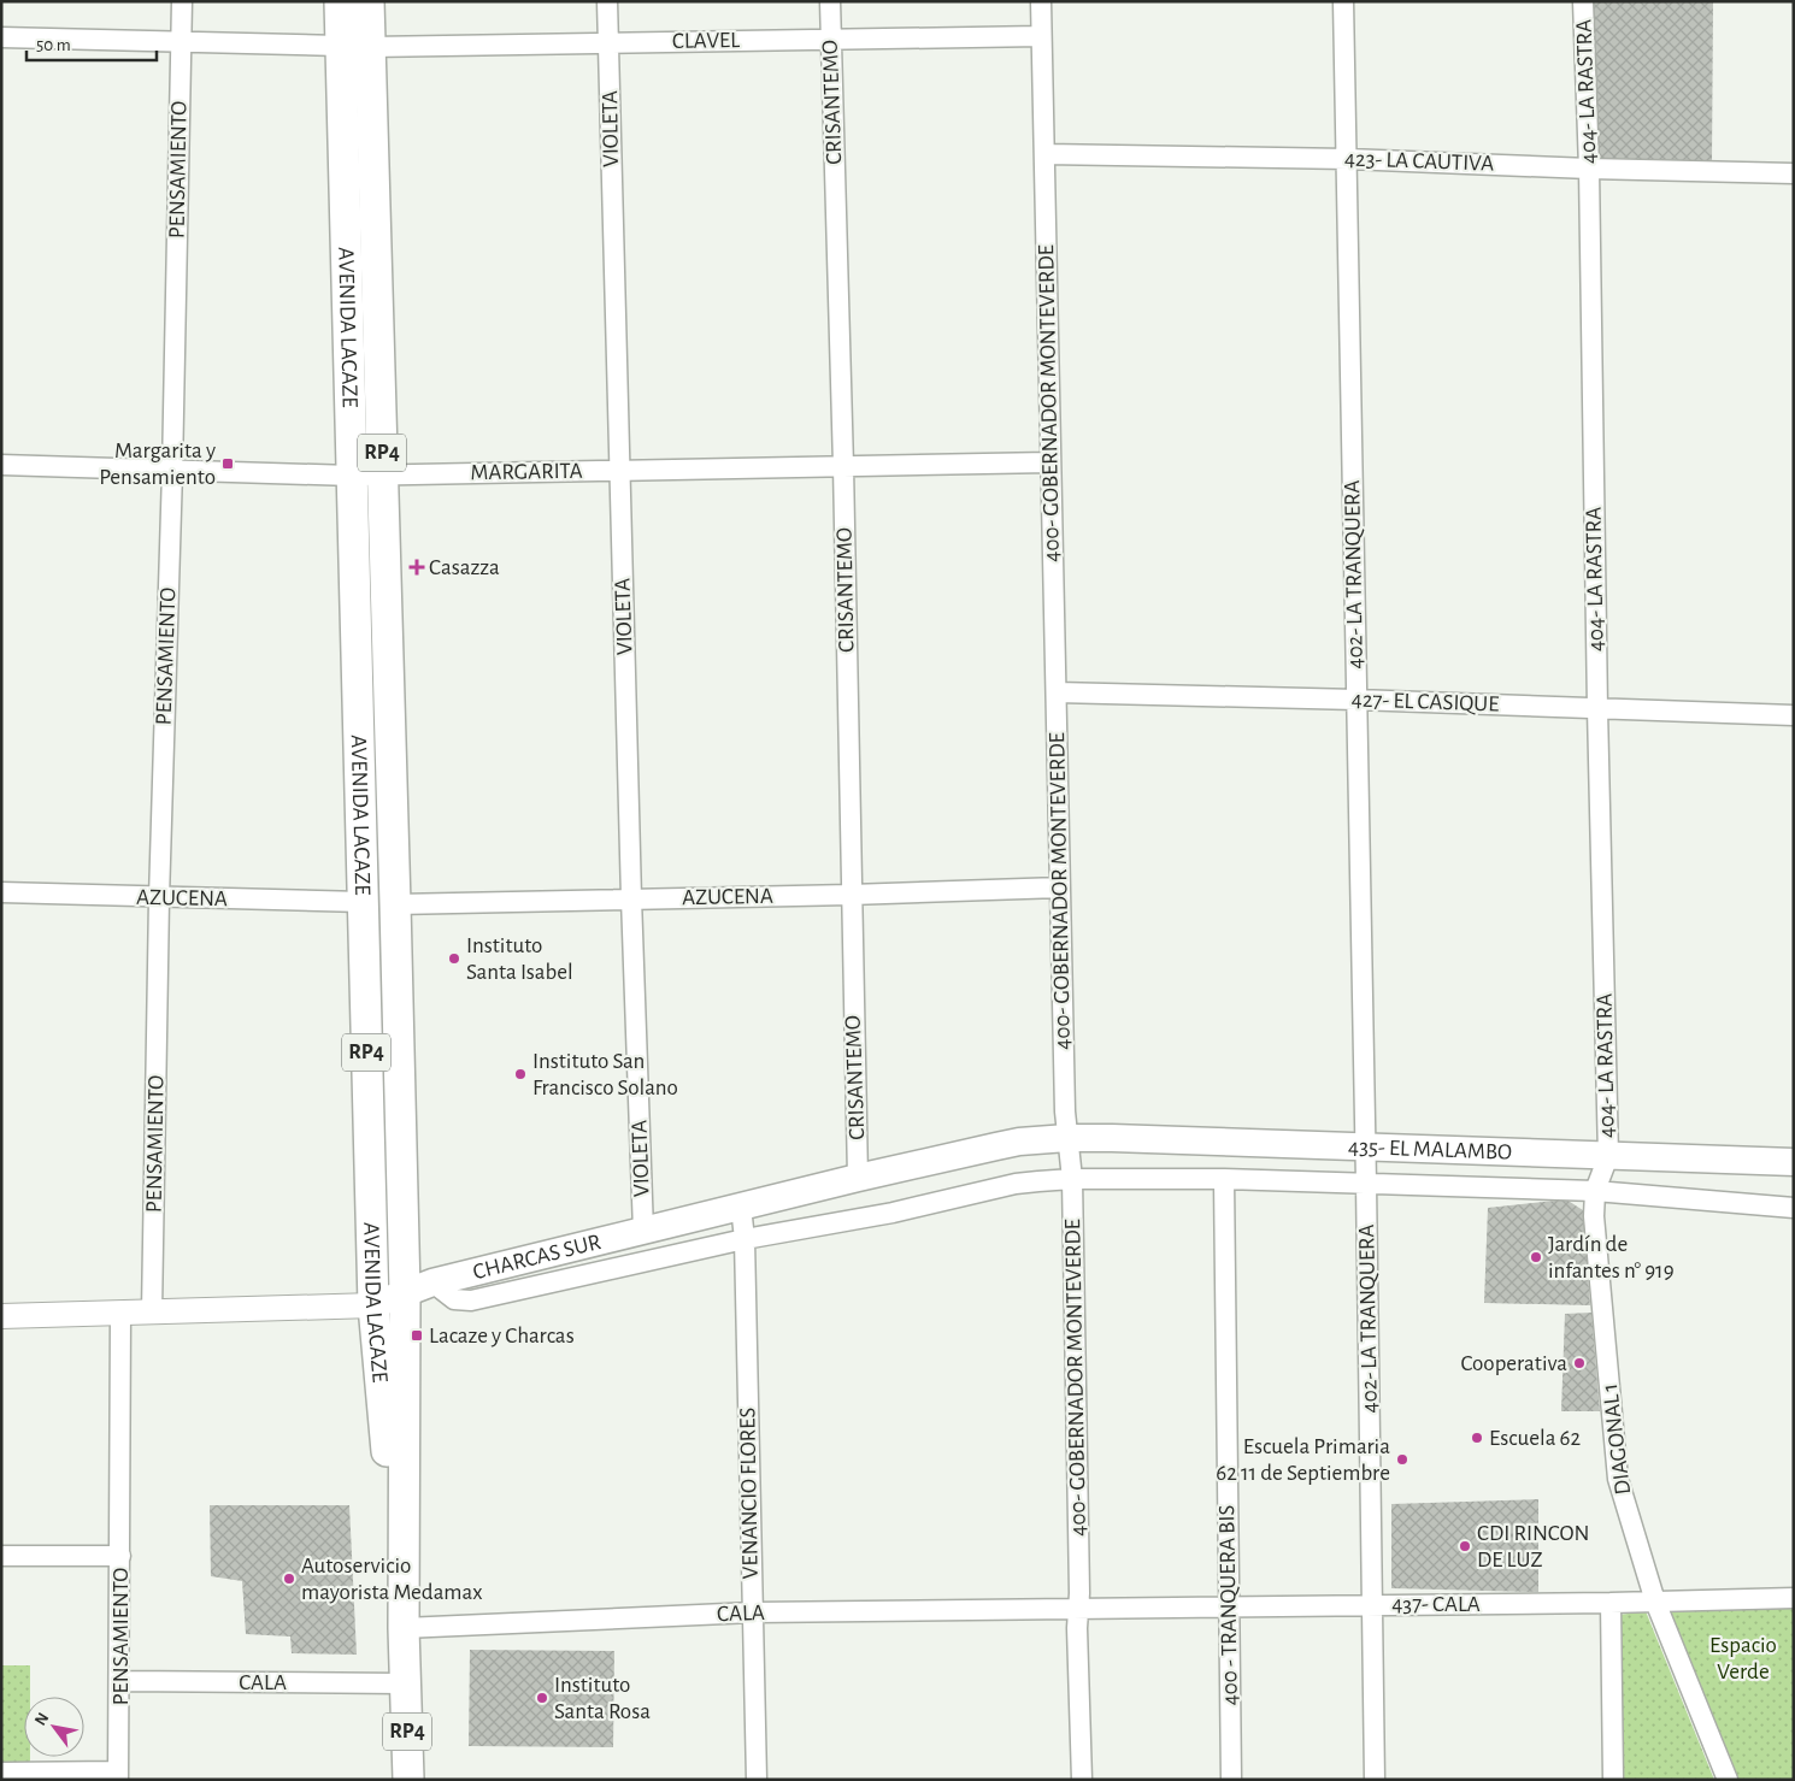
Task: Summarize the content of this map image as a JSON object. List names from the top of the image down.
{
  "streets": {
    "main road": [
      "AVENIDA LACAZE",
      "RP4",
      "435- EL MALAMBO",
      "CHARCAS SUR"
    ],
    "street": [
      "CLAVEL",
      "404- LA RASTRA",
      "CRISANTEMO",
      "VIOLETA",
      "423- LA CAUTIVA",
      "PENSAMIENTO",
      "400- GOBERNADOR MONTEVERDE",
      "MARGARITA",
      "402- LA TRANQUERA",
      "427- EL CASIQUE",
      "AZUCENA",
      "DIAGONAL 1",
      "VENANCIO FLORES",
      "437- CALA",
      "400 - TRANQUERA BIS",
      "CALA"
    ]
  },
  "crossings": [
    ["CLAVEL", "CRISANTEMO"],
    ["CLAVEL", "VIOLETA"],
    ["CLAVEL", "AVENIDA LACAZE"],
    ["CLAVEL", "400- GOBERNADOR MONTEVERDE"],
    ["404- LA RASTRA", "423- LA CAUTIVA"],
    ["404- LA RASTRA", "427- EL CASIQUE"],
    ["404- LA RASTRA", "435- EL MALAMBO"],
    ["404- LA RASTRA", "DIAGONAL 1"],
    ["CRISANTEMO", "MARGARITA"],
    ["CRISANTEMO", "AZUCENA"],
    ["CRISANTEMO", "CHARCAS SUR"],
    ["VIOLETA", "MARGARITA"],
    ["VIOLETA", "AZUCENA"],
    ["VIOLETA", "CHARCAS SUR"],
    ["423- LA CAUTIVA", "400- GOBERNADOR MONTEVERDE"],
    ["423- LA CAUTIVA", "402- LA TRANQUERA"],
    ["PENSAMIENTO", "MARGARITA"],
    ["PENSAMIENTO", "AZUCENA"],
    ["PENSAMIENTO", "CHARCAS SUR"],
    ["PENSAMIENTO", "CALA"],
    ["AVENIDA LACAZE", "MARGARITA"],
    ["AVENIDA LACAZE", "AZUCENA"],
    ["AVENIDA LACAZE", "CHARCAS SUR"],
    ["AVENIDA LACAZE", "CALA"],
    ["400- GOBERNADOR MONTEVERDE", "MARGARITA"],
    ["400- GOBERNADOR MONTEVERDE", "427- EL CASIQUE"],
    ["400- GOBERNADOR MONTEVERDE", "AZUCENA"],
    ["400- GOBERNADOR MONTEVERDE", "435- EL MALAMBO"],
    ["400- GOBERNADOR MONTEVERDE", "CHARCAS SUR"],
    ["400- GOBERNADOR MONTEVERDE", "437- CALA"],
    ["400- GOBERNADOR MONTEVERDE", "CALA"],
    ["402- LA TRANQUERA", "427- EL CASIQUE"],
    ["402- LA TRANQUERA", "435- EL MALAMBO"],
    ["402- LA TRANQUERA", "437- CALA"],
    ["435- EL MALAMBO", "CHARCAS SUR"],
    ["435- EL MALAMBO", "DIAGONAL 1"],
    ["CHARCAS SUR", "VENANCIO FLORES"],
    ["DIAGONAL 1", "437- CALA"],
    ["VENANCIO FLORES", "CALA"],
    ["437- CALA", "400 - TRANQUERA BIS"],
    ["437- CALA", "CALA"]
  ],
  "parks": ["Espacio Verde"],
  "places": {
    "transit": ["Margarita y Pensamiento", "Lacaze y Charcas"],
    "health": ["Casazza"],
    "other": [
      "Instituto Santa Isabel",
      "Instituto San Francisco Solano",
      "Jardín de infantes n° 919",
      "Cooperativa",
      "Escuela 62",
      "Escuela Primaria 62 11 de Septiembre",
      "CDI RINCON DE LUZ",
      "Autoservicio mayorista Medamax",
      "Instituto Santa Rosa"
    ]
  },
  "scale_bar": "50 m",
  "north": "top left"
}
